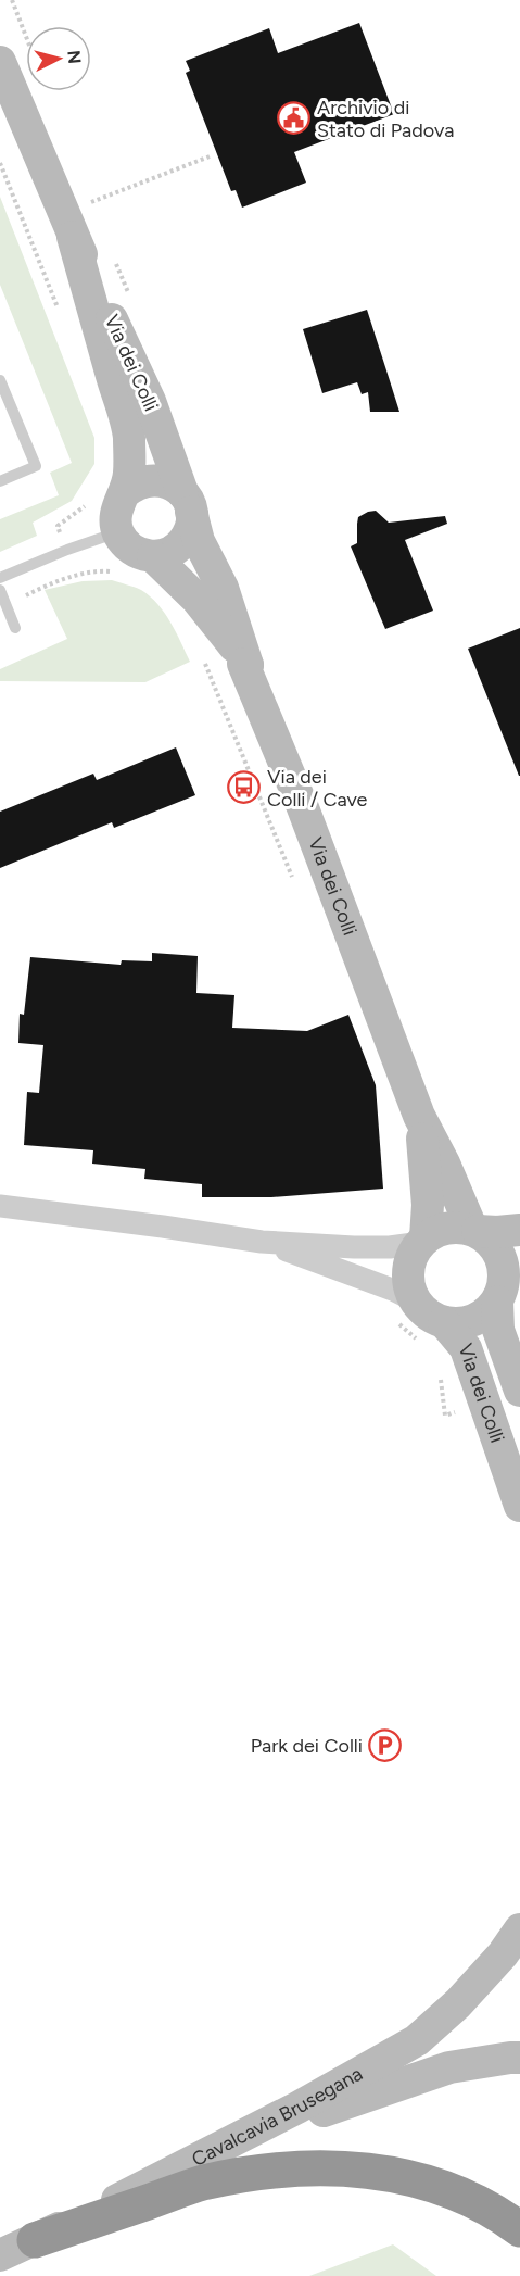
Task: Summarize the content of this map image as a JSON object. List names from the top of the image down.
{
  "streets": {
    "main road": ["Via dei Colli", "Cavalcavia Brusegana"]
  },
  "places": {
    "public building": ["Archivio di Stato di Padova"],
    "bus stop": ["Via dei Colli / Cave"],
    "parking": ["Park dei Colli"]
  },
  "north": "right"
}
